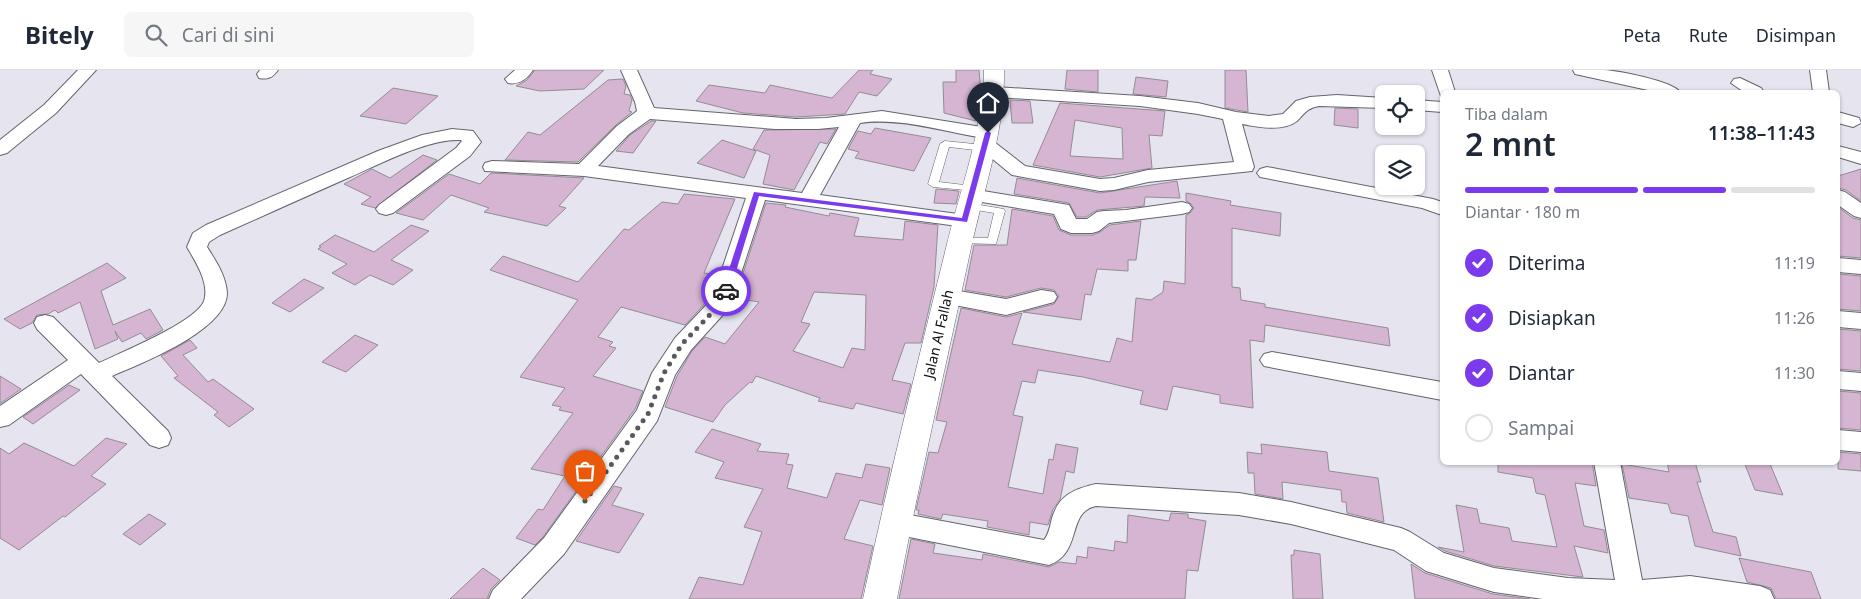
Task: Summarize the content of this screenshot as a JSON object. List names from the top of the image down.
{
  "streets": {
    "street": ["Jalan Al Fallah"]
  },
  "page": {
    "header": "Bitely",
    "search": "Cari di sini",
    "nav": ["Peta", "Rute", "Disimpan"],
    "heading": ["2 mnt", "Tiba dalam", "11:38–11:43"],
    "bar": "Diantar · 180 m",
    "list": [
      ["Diterima", "11:19"],
      ["Disiapkan", "11:26"],
      ["Diantar", "11:30"],
      "Sampai"
    ]
  }
}
